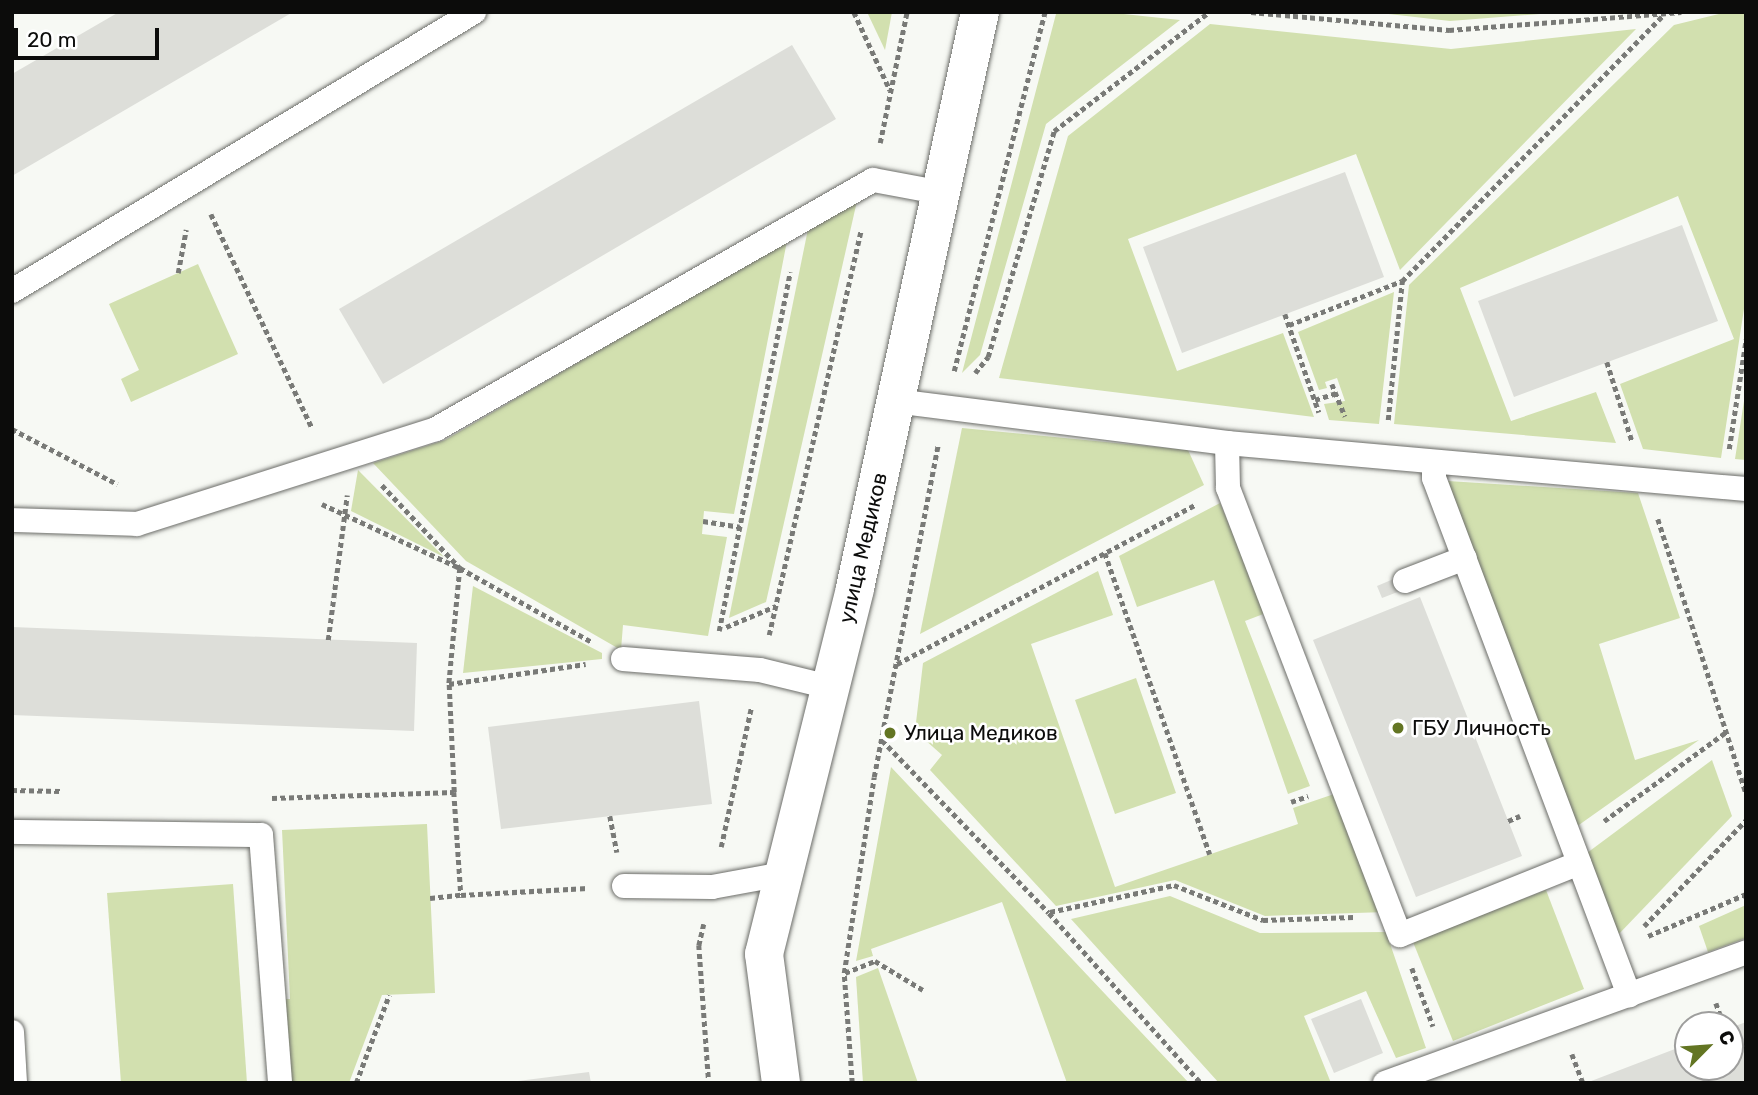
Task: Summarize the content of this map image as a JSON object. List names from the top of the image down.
{
  "streets": {
    "street": ["улица Медиков"]
  },
  "places": ["ГБУ Личность", "Улица Медиков"],
  "scale_bar": "20 m",
  "north": "top right"
}
